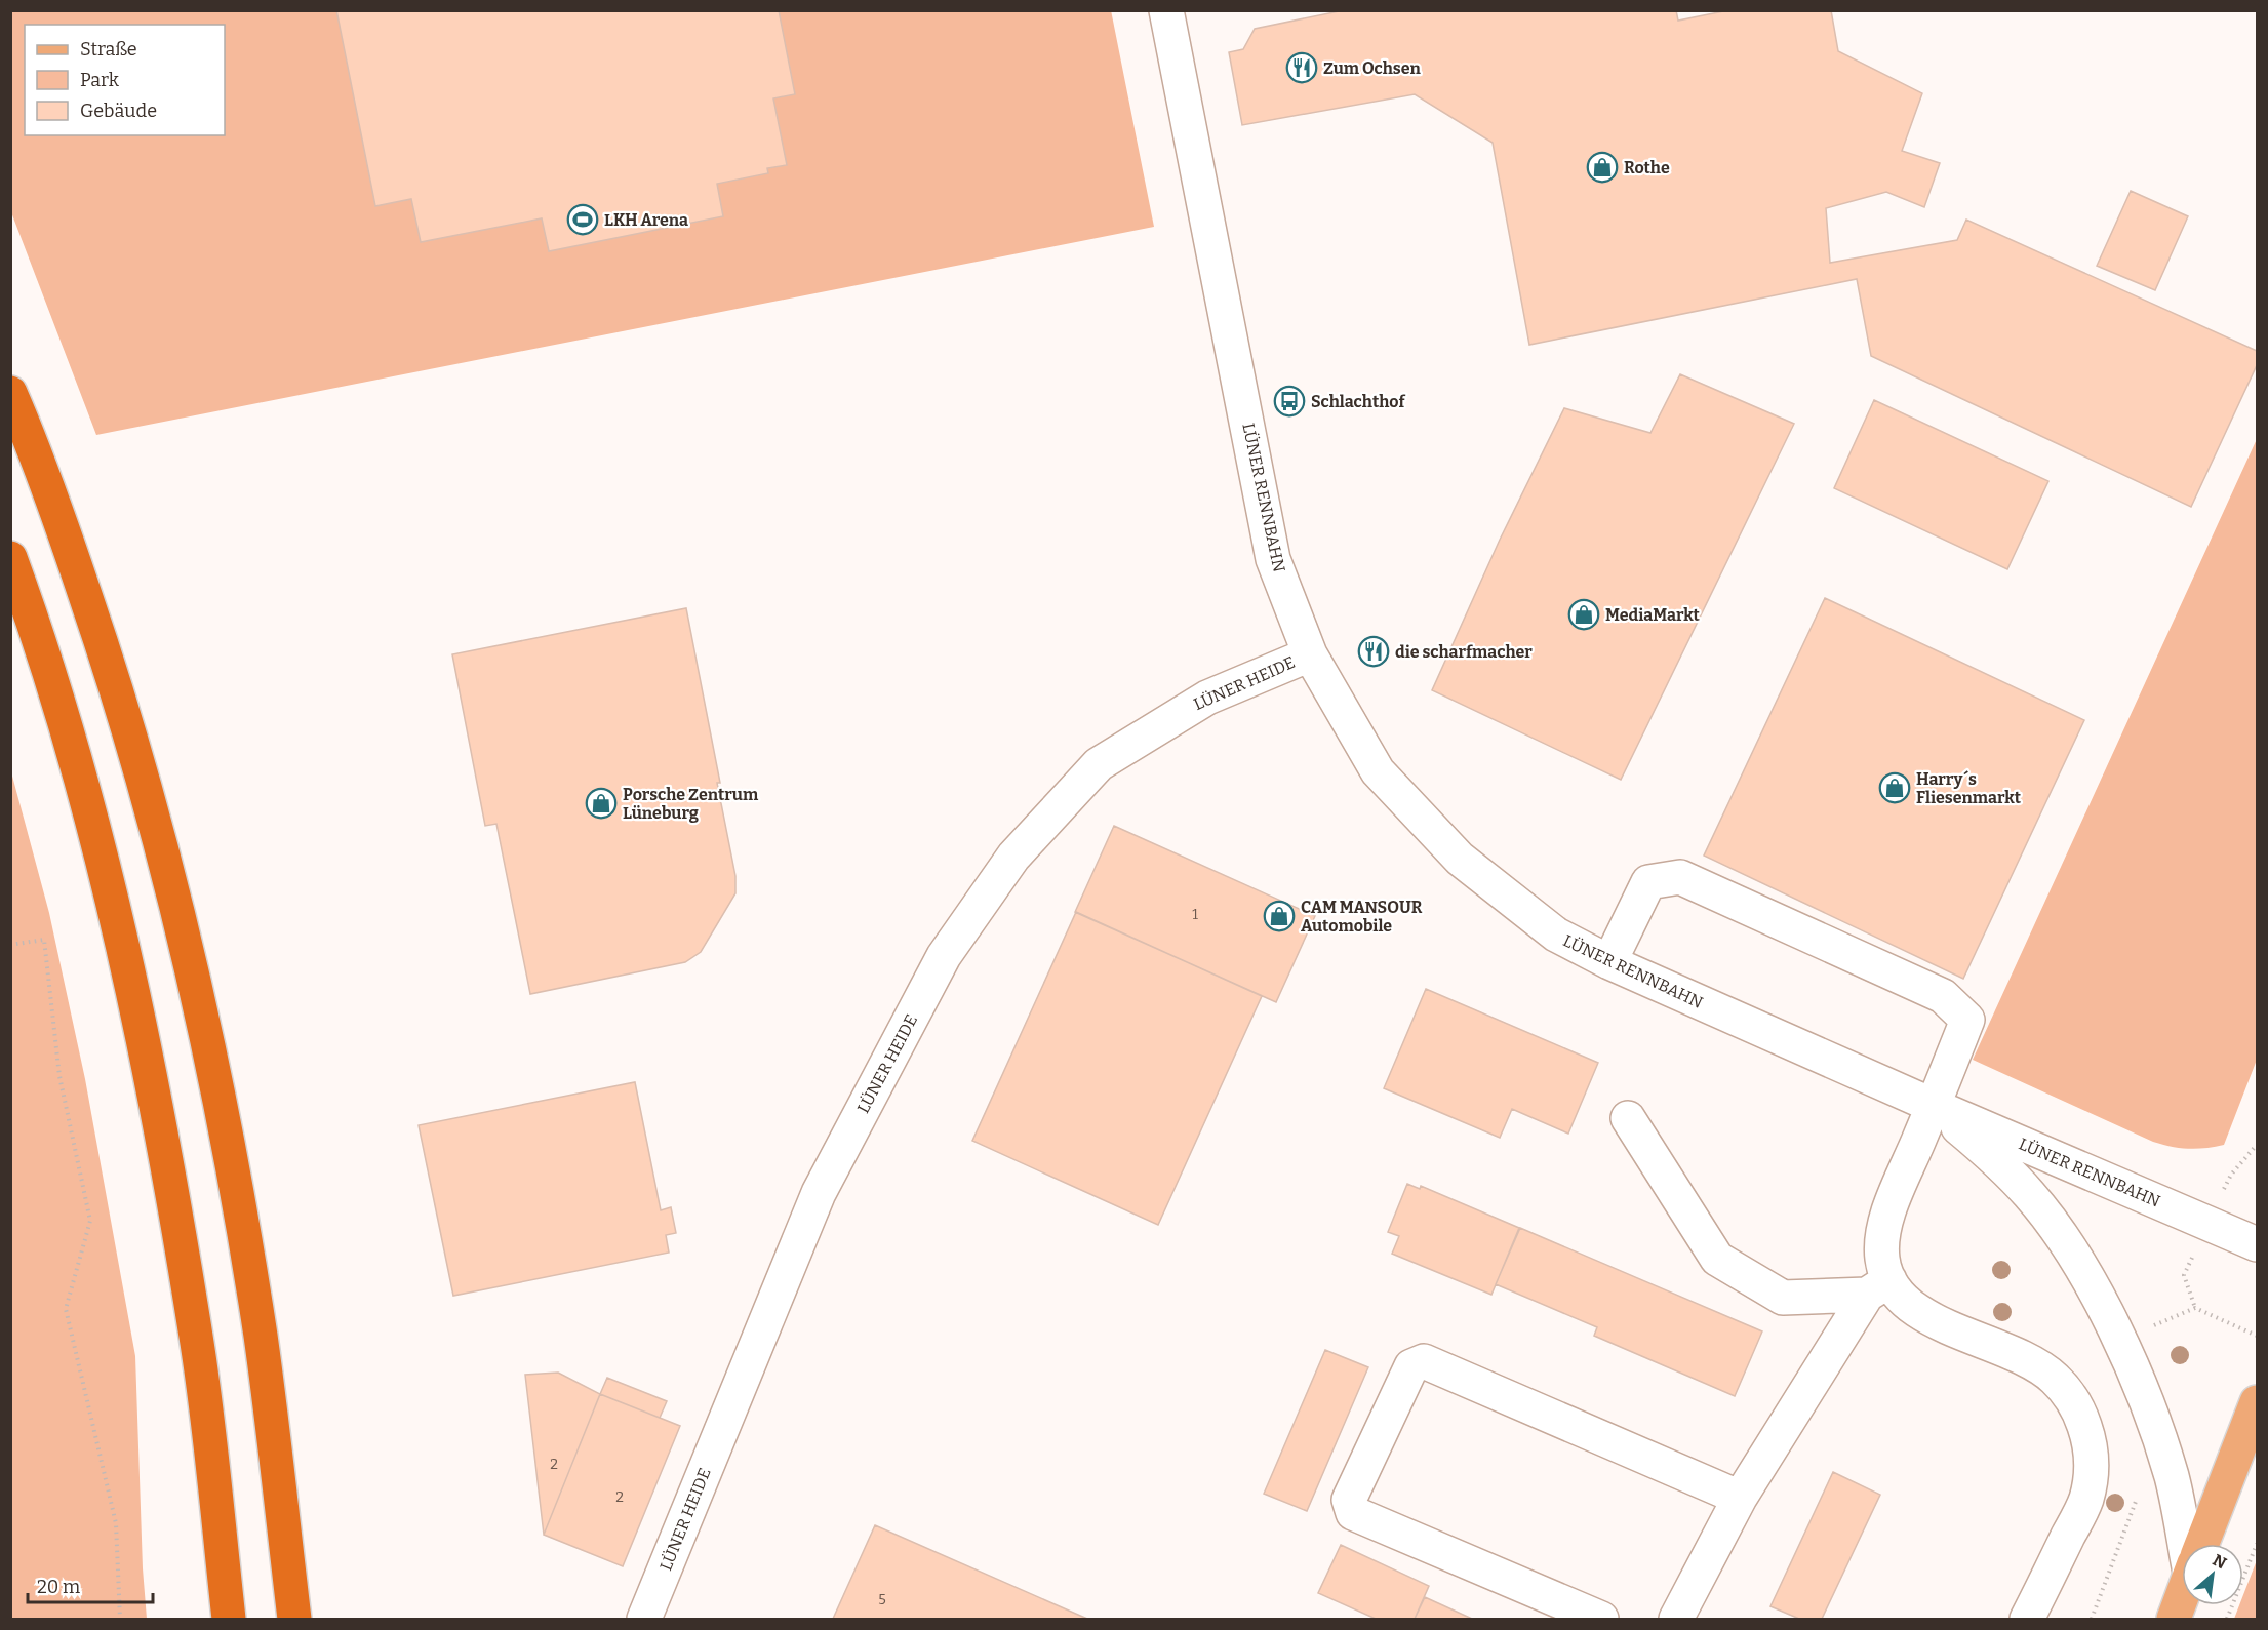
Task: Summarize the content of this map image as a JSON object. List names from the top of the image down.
{
  "streets": {
    "street": ["LÜNER RENNBAHN", "LÜNER HEIDE"]
  },
  "crossings": [
    ["LÜNER RENNBAHN", "LÜNER HEIDE"]
  ],
  "places": {
    "restaurant": ["Zum Ochsen", "die scharfmacher"],
    "shop": [
      "Rothe",
      "MediaMarkt",
      "Harry´s Fliesenmarkt",
      "Porsche Zentrum Lüneburg",
      "CAM MANSOUR Automobile"
    ],
    "sports": ["LKH Arena"],
    "bus stop": ["Schlachthof"]
  },
  "house_numbers": [
    "1",
    "2",
    "2",
    "5"
  ],
  "legend": ["Straße", "Park", "Gebäude"],
  "scale_bar": "20 m",
  "north": "top right"
}
